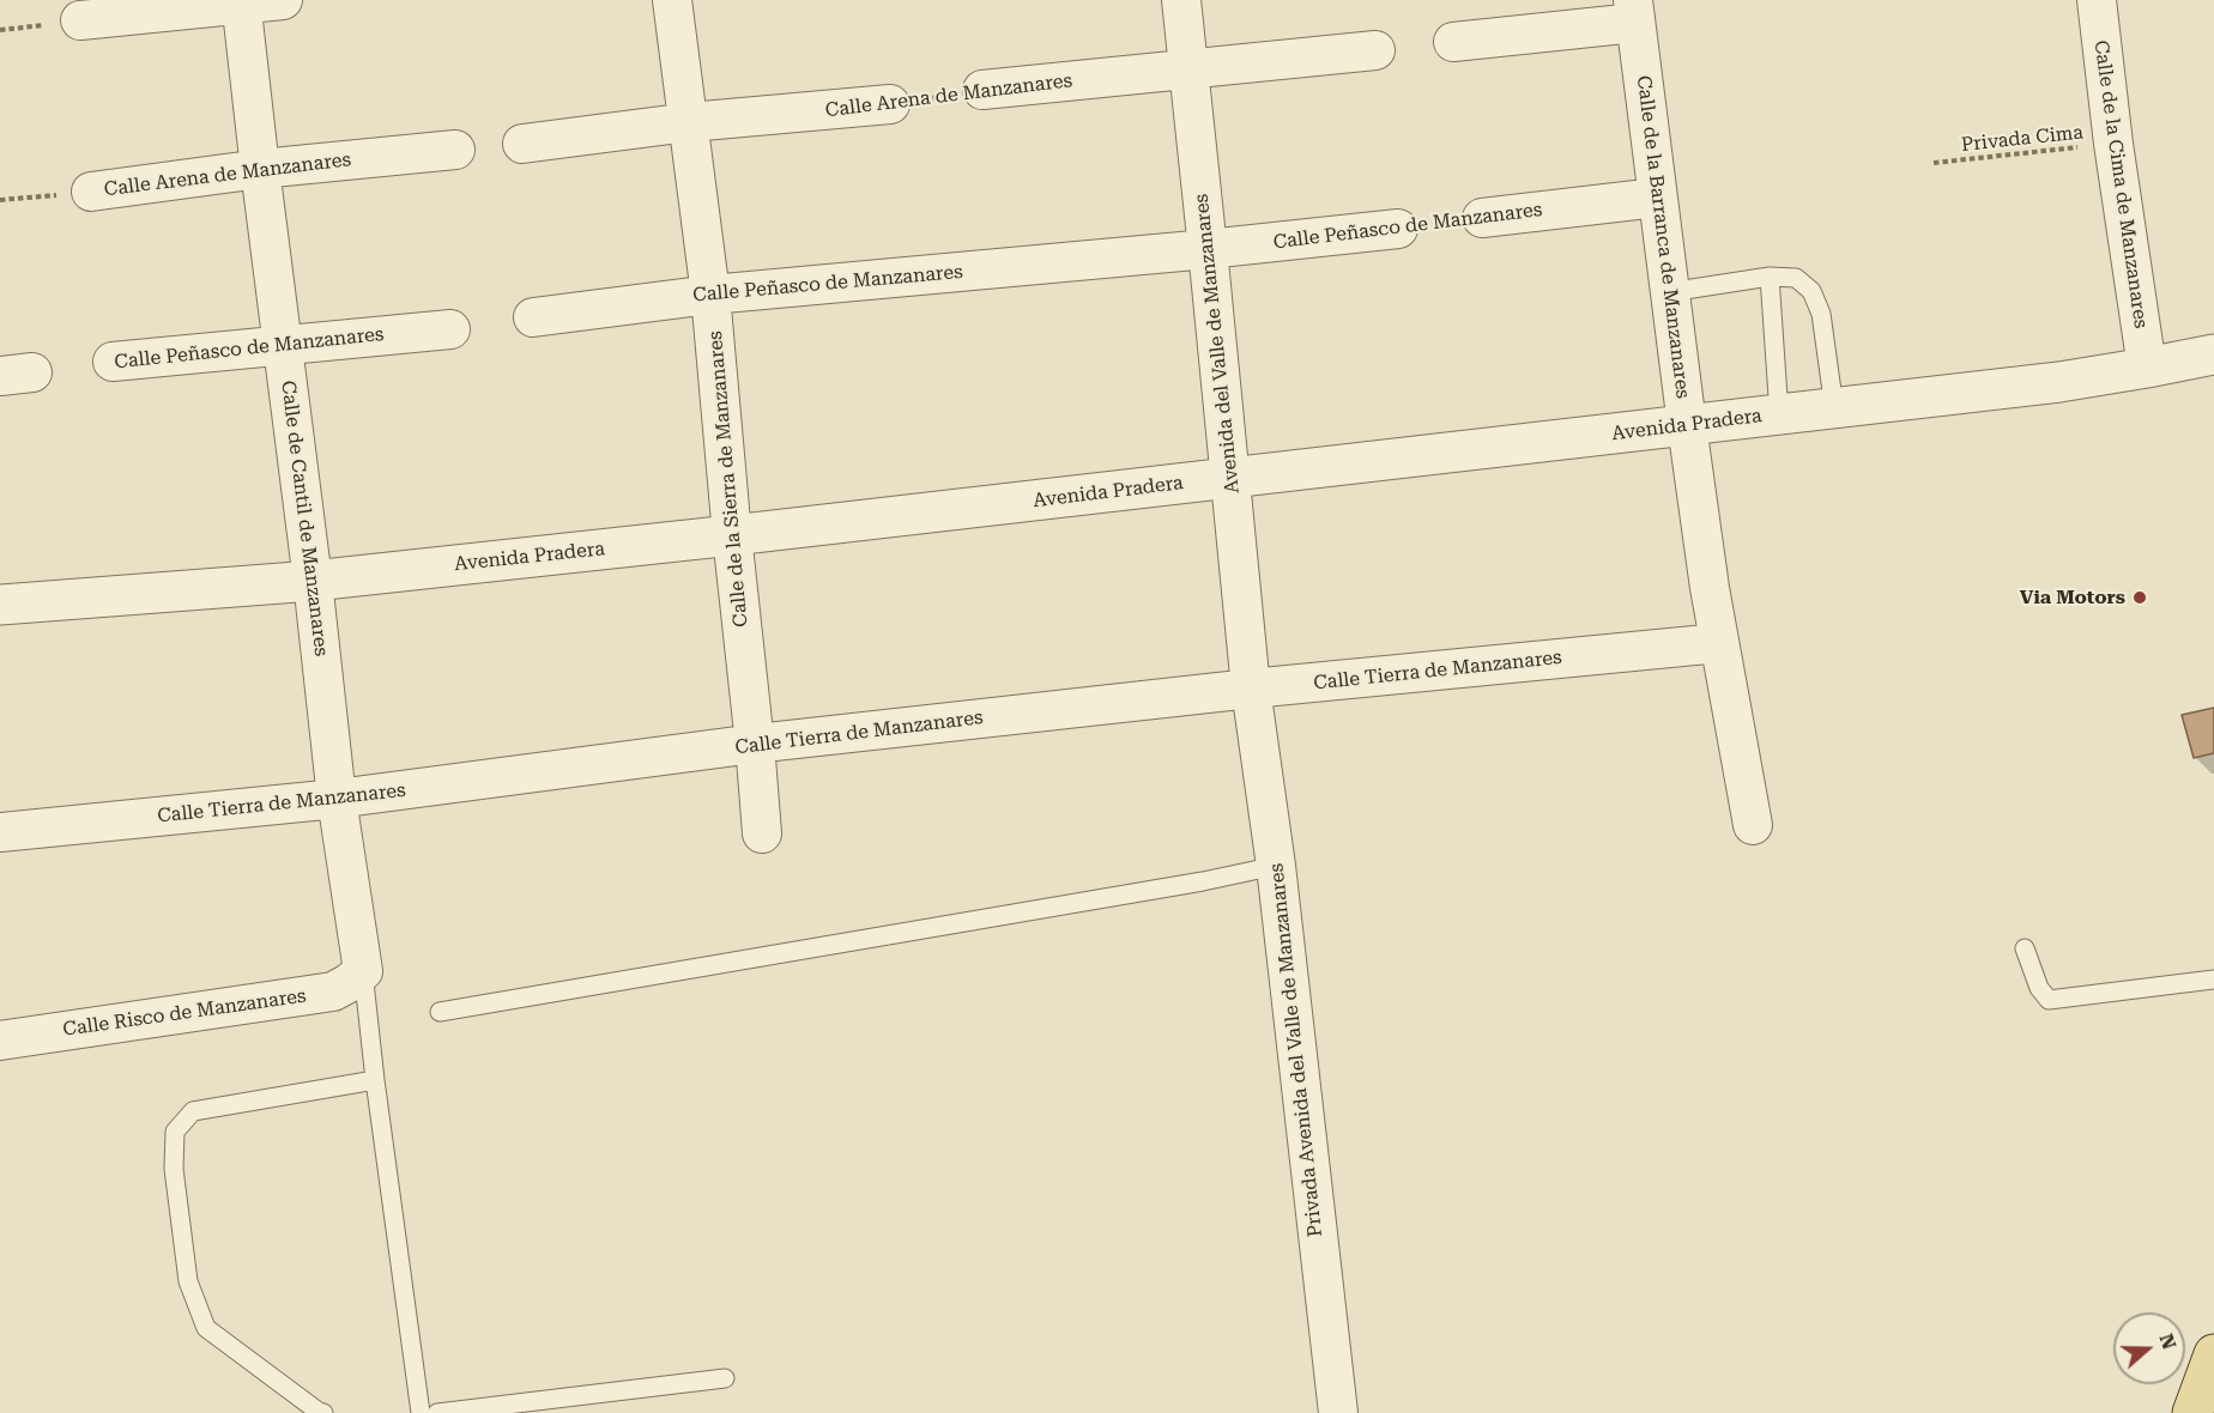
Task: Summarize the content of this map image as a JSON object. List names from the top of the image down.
{
  "streets": {
    "street": [
      "Calle Arena de Manzanares",
      "Calle de la Cima de Manzanares",
      "Calle Peñasco de Manzanares",
      "Calle de la Barranca de Manzanares",
      "Avenida del Valle de Manzanares",
      "Avenida Pradera",
      "Calle de la Sierra de Manzanares",
      "Calle de Cantil de Manzanares",
      "Calle Tierra de Manzanares",
      "Calle Risco de Manzanares",
      "Privada Avenida del Valle de Manzanares"
    ],
    "path": ["Privada Cima"]
  },
  "crossings": [
    ["Calle Arena de Manzanares", "Avenida del Valle de Manzanares"],
    ["Calle Arena de Manzanares", "Calle de la Sierra de Manzanares"],
    ["Calle Arena de Manzanares", "Calle de Cantil de Manzanares"],
    ["Privada Cima", "Calle de la Cima de Manzanares"],
    ["Calle de la Cima de Manzanares", "Avenida Pradera"],
    ["Calle Peñasco de Manzanares", "Calle de la Barranca de Manzanares"],
    ["Calle Peñasco de Manzanares", "Avenida del Valle de Manzanares"],
    ["Calle Peñasco de Manzanares", "Calle de la Sierra de Manzanares"],
    ["Calle Peñasco de Manzanares", "Calle de Cantil de Manzanares"],
    ["Calle de la Barranca de Manzanares", "Avenida Pradera"],
    ["Calle de la Barranca de Manzanares", "Calle Tierra de Manzanares"],
    ["Avenida del Valle de Manzanares", "Avenida Pradera"],
    ["Avenida del Valle de Manzanares", "Calle Tierra de Manzanares"],
    ["Avenida del Valle de Manzanares", "Privada Avenida del Valle de Manzanares"],
    ["Avenida Pradera", "Calle de la Sierra de Manzanares"],
    ["Avenida Pradera", "Calle de Cantil de Manzanares"],
    ["Calle de la Sierra de Manzanares", "Calle Tierra de Manzanares"],
    ["Calle de Cantil de Manzanares", "Calle Tierra de Manzanares"],
    ["Calle de Cantil de Manzanares", "Calle Risco de Manzanares"],
    ["Calle Tierra de Manzanares", "Privada Avenida del Valle de Manzanares"]
  ],
  "places": ["Via Motors"],
  "north": "right"
}
